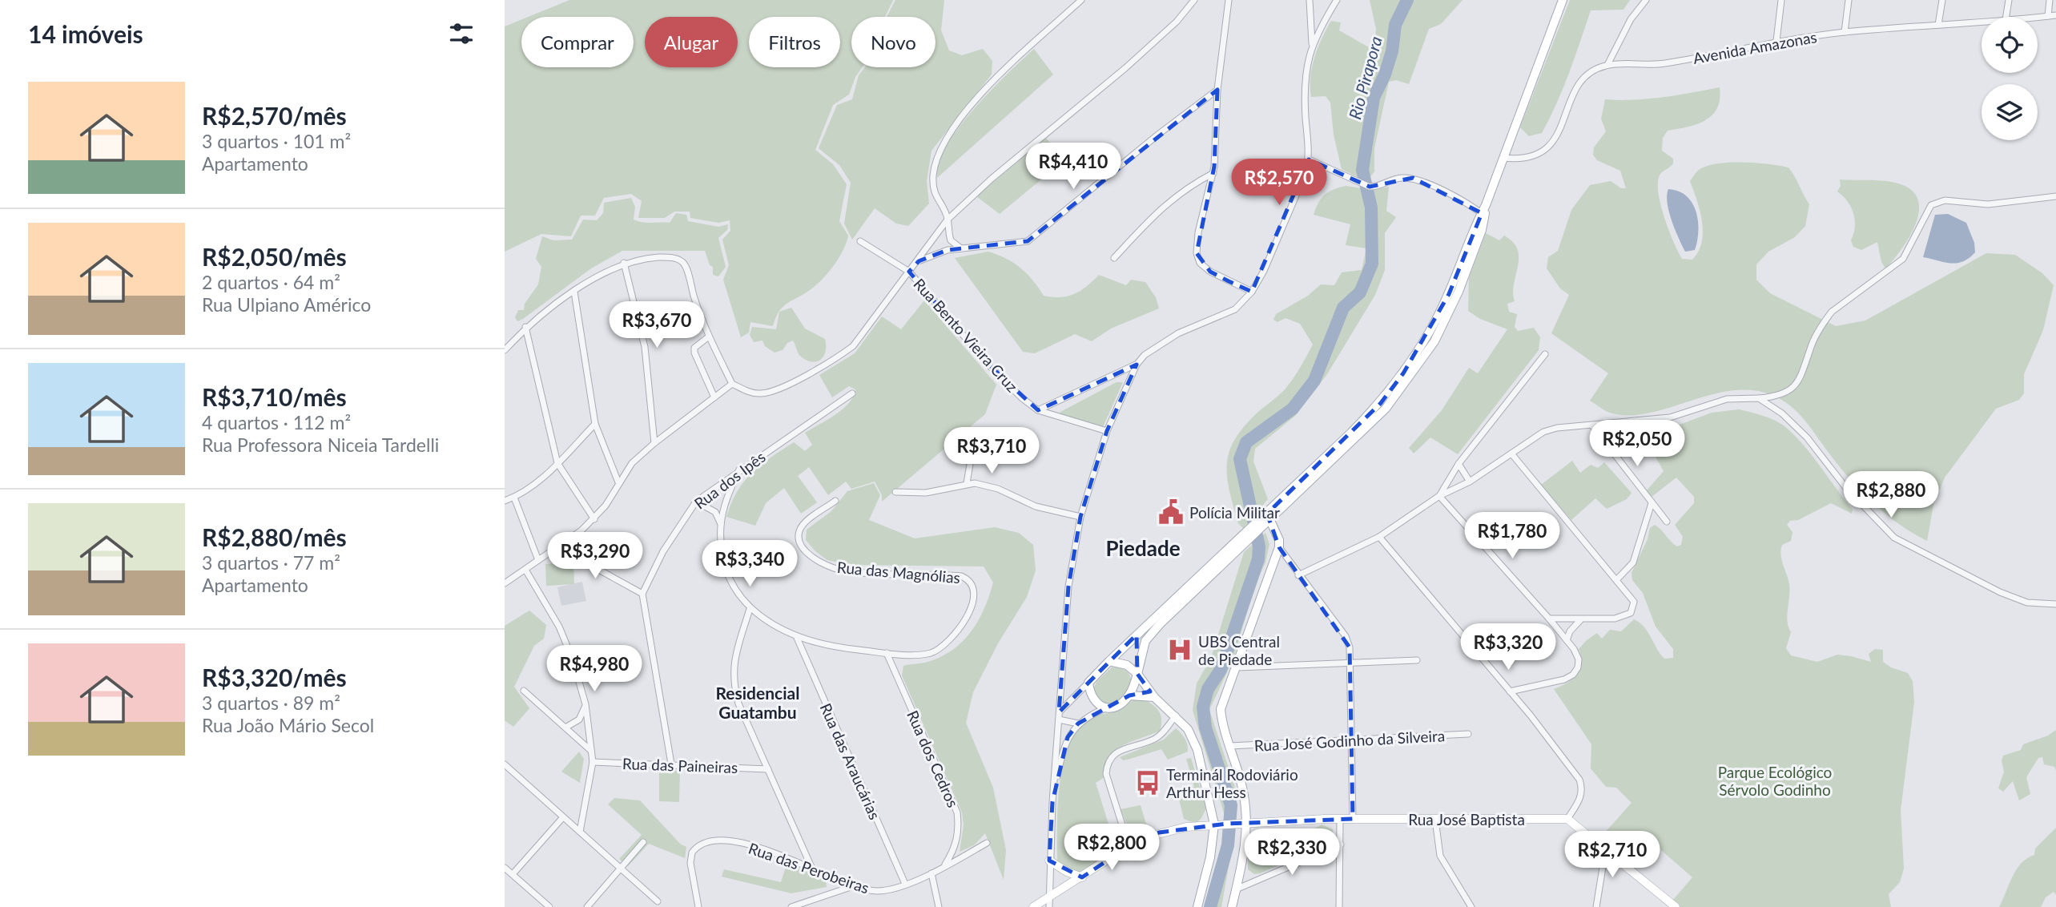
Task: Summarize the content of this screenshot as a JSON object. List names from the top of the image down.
{
  "streets": {
    "street": [
      "Avenida Amazonas",
      "Rua Bento Vieira Cruz",
      "Rua dos Ipês",
      "Rua das Magnólias",
      "Rua José Godinho da Silveira",
      "Rua dos Cedros",
      "Rua das Araucárias",
      "Rua das Paineiras",
      "Rua José Baptista",
      "Rua das Perobeiras"
    ]
  },
  "crossings": [
    ["Rua dos Ipês", "Rua das Magnólias"],
    ["Rua das Magnólias", "Rua dos Cedros"],
    ["Rua das Magnólias", "Rua das Araucárias"],
    ["Rua dos Cedros", "Rua das Perobeiras"],
    ["Rua das Araucárias", "Rua das Perobeiras"]
  ],
  "districts": ["Piedade", "Residencial Guatambu"],
  "water": ["Rio Pirapora"],
  "parks": ["Parque Ecológico Sérvolo Godinho"],
  "places": {
    "public building": ["Polícia Militar"],
    "hospital": ["UBS Central de Piedade"],
    "bus stop": ["Terminál Rodoviário Arthur Hess"]
  },
  "page": {
    "heading": "14 imóveis",
    "chip": [
      "Comprar",
      "Alugar",
      "Filtros",
      "Novo"
    ],
    "list": [
      {
        "name": "R$2,570/mês",
        "note": "3 quartos · 101 m² · Apartamento"
      },
      {
        "name": "R$2,050/mês",
        "note": "2 quartos · 64 m² · Rua Ulpiano Américo"
      },
      {
        "name": "R$3,710/mês",
        "note": "4 quartos · 112 m² · Rua Professora Niceia Tardelli"
      },
      {
        "name": "R$2,880/mês",
        "note": "3 quartos · 77 m² · Apartamento"
      },
      {
        "name": "R$3,320/mês",
        "note": "3 quartos · 89 m² · Rua João Mário Secol"
      }
    ],
    "price": [
      "R$4,410",
      "R$2,570",
      "R$3,670",
      "R$2,050",
      "R$3,710",
      "R$2,880",
      "R$1,780",
      "R$3,290",
      "R$3,340",
      "R$3,320",
      "R$4,980",
      "R$2,800",
      "R$2,330",
      "R$2,710"
    ]
  }
}
